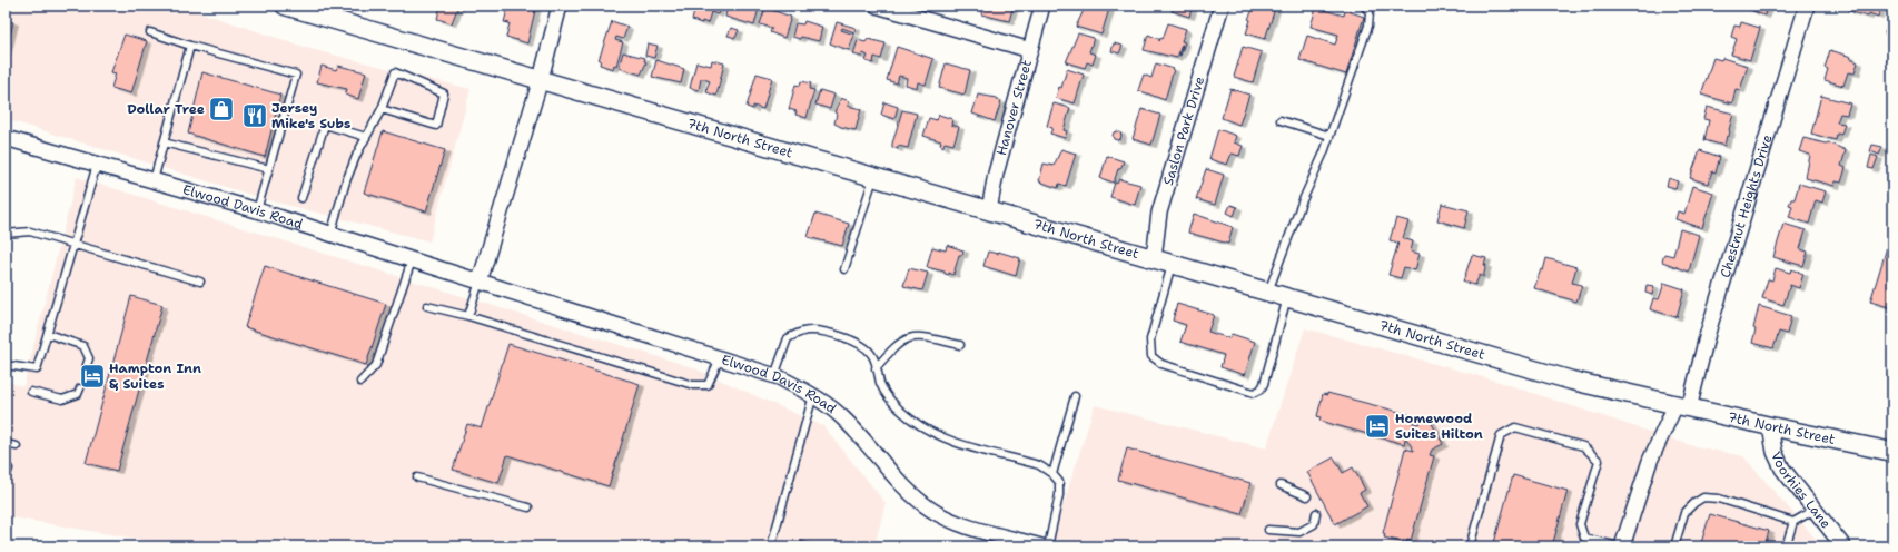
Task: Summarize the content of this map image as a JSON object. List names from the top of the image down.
{
  "streets": {
    "street": [
      "Hanover Street",
      "Saslon Park Drive",
      "7th North Street",
      "Chestnut Heights Drive",
      "Elwood Davis Road",
      "Voorhies Lane"
    ]
  },
  "crossings": [
    ["Hanover Street", "7th North Street"],
    ["Saslon Park Drive", "7th North Street"],
    ["7th North Street", "Chestnut Heights Drive"],
    ["7th North Street", "Voorhies Lane"]
  ],
  "places": {
    "shop": ["Dollar Tree"],
    "restaurant": ["Jersey Mike's Subs"],
    "hotel": ["Hampton Inn & Suites", "Homewood Suites Hilton"]
  }
}
